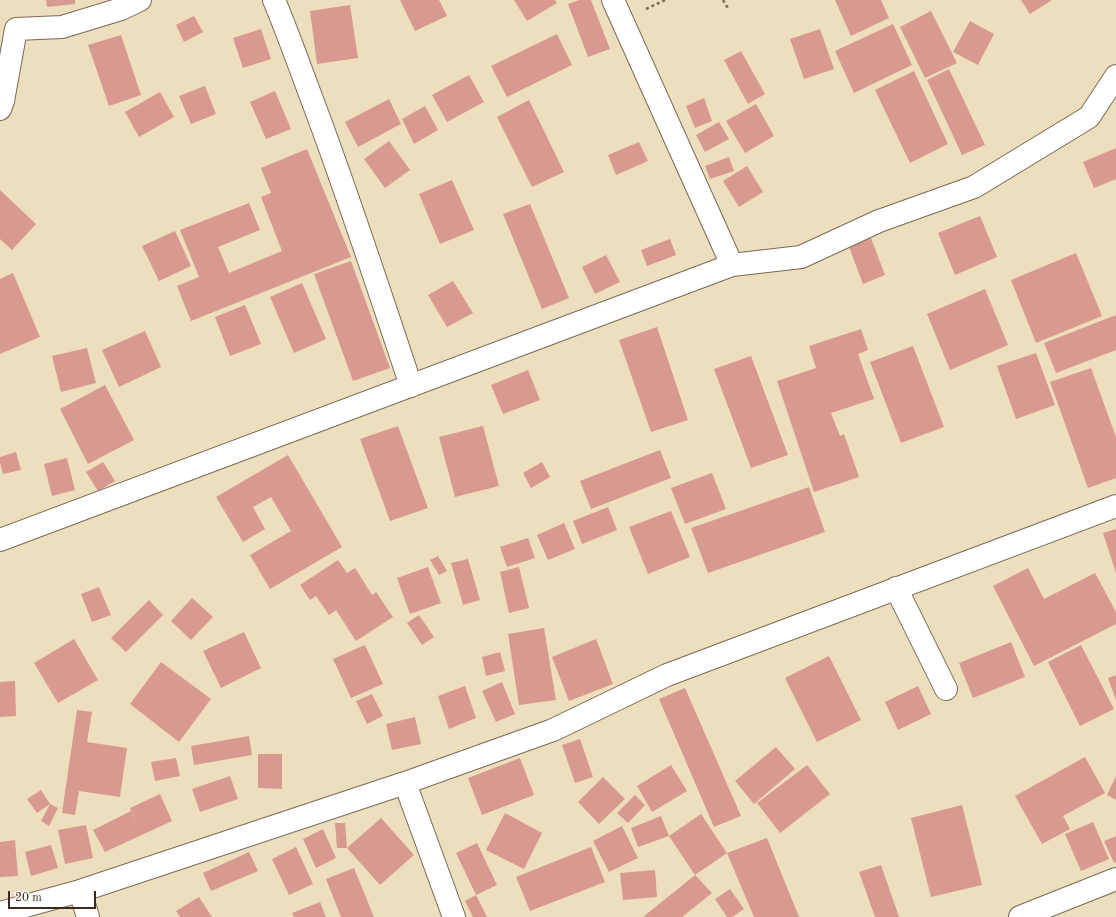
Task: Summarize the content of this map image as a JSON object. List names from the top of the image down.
{
  "scale_bar": "20 m"
}
